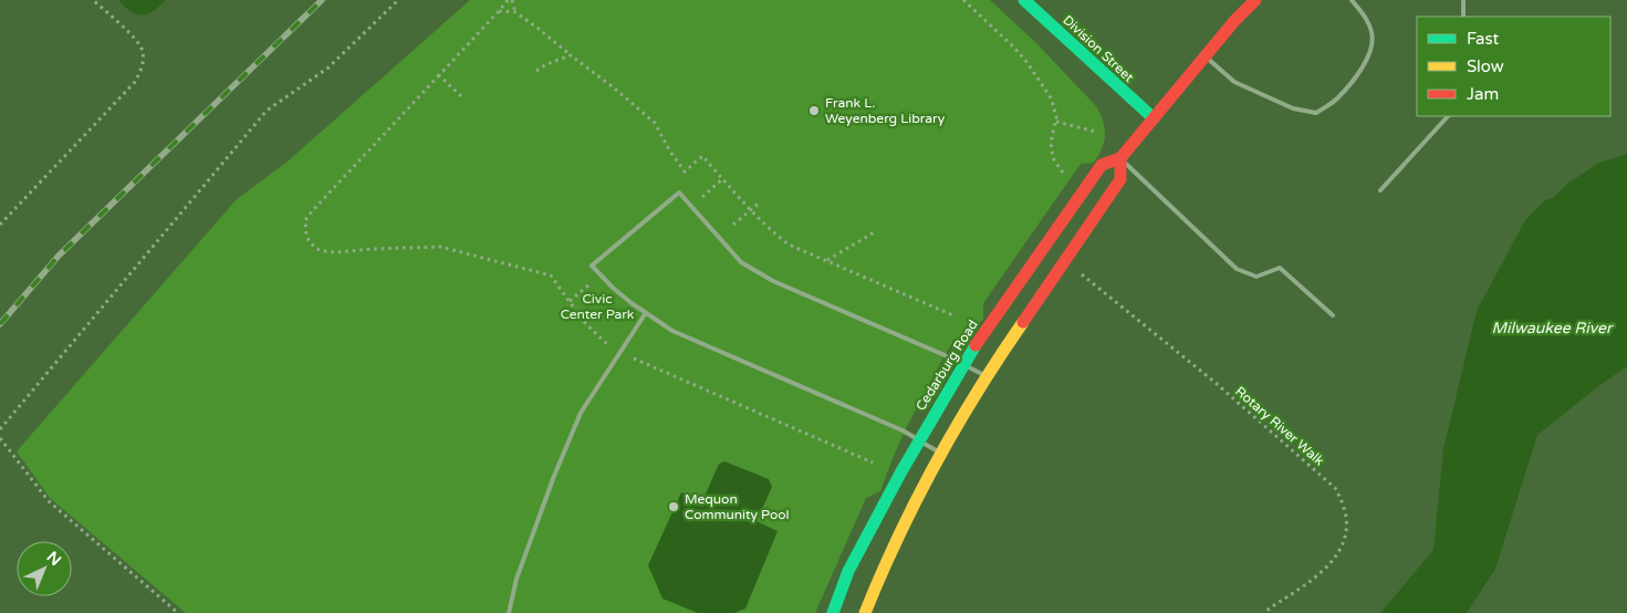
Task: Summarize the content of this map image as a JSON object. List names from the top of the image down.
{
  "streets": {
    "main road": ["Division Street", "Cedarburg Road"],
    "path": ["Rotary River Walk"]
  },
  "crossings": [
    ["Division Street", "Cedarburg Road"]
  ],
  "water": ["Milwaukee River"],
  "parks": ["Civic Center Park"],
  "places": ["Frank L. Weyenberg Library", "Mequon Community Pool"],
  "legend": ["Fast", "Slow", "Jam"],
  "north": "top right"
}
